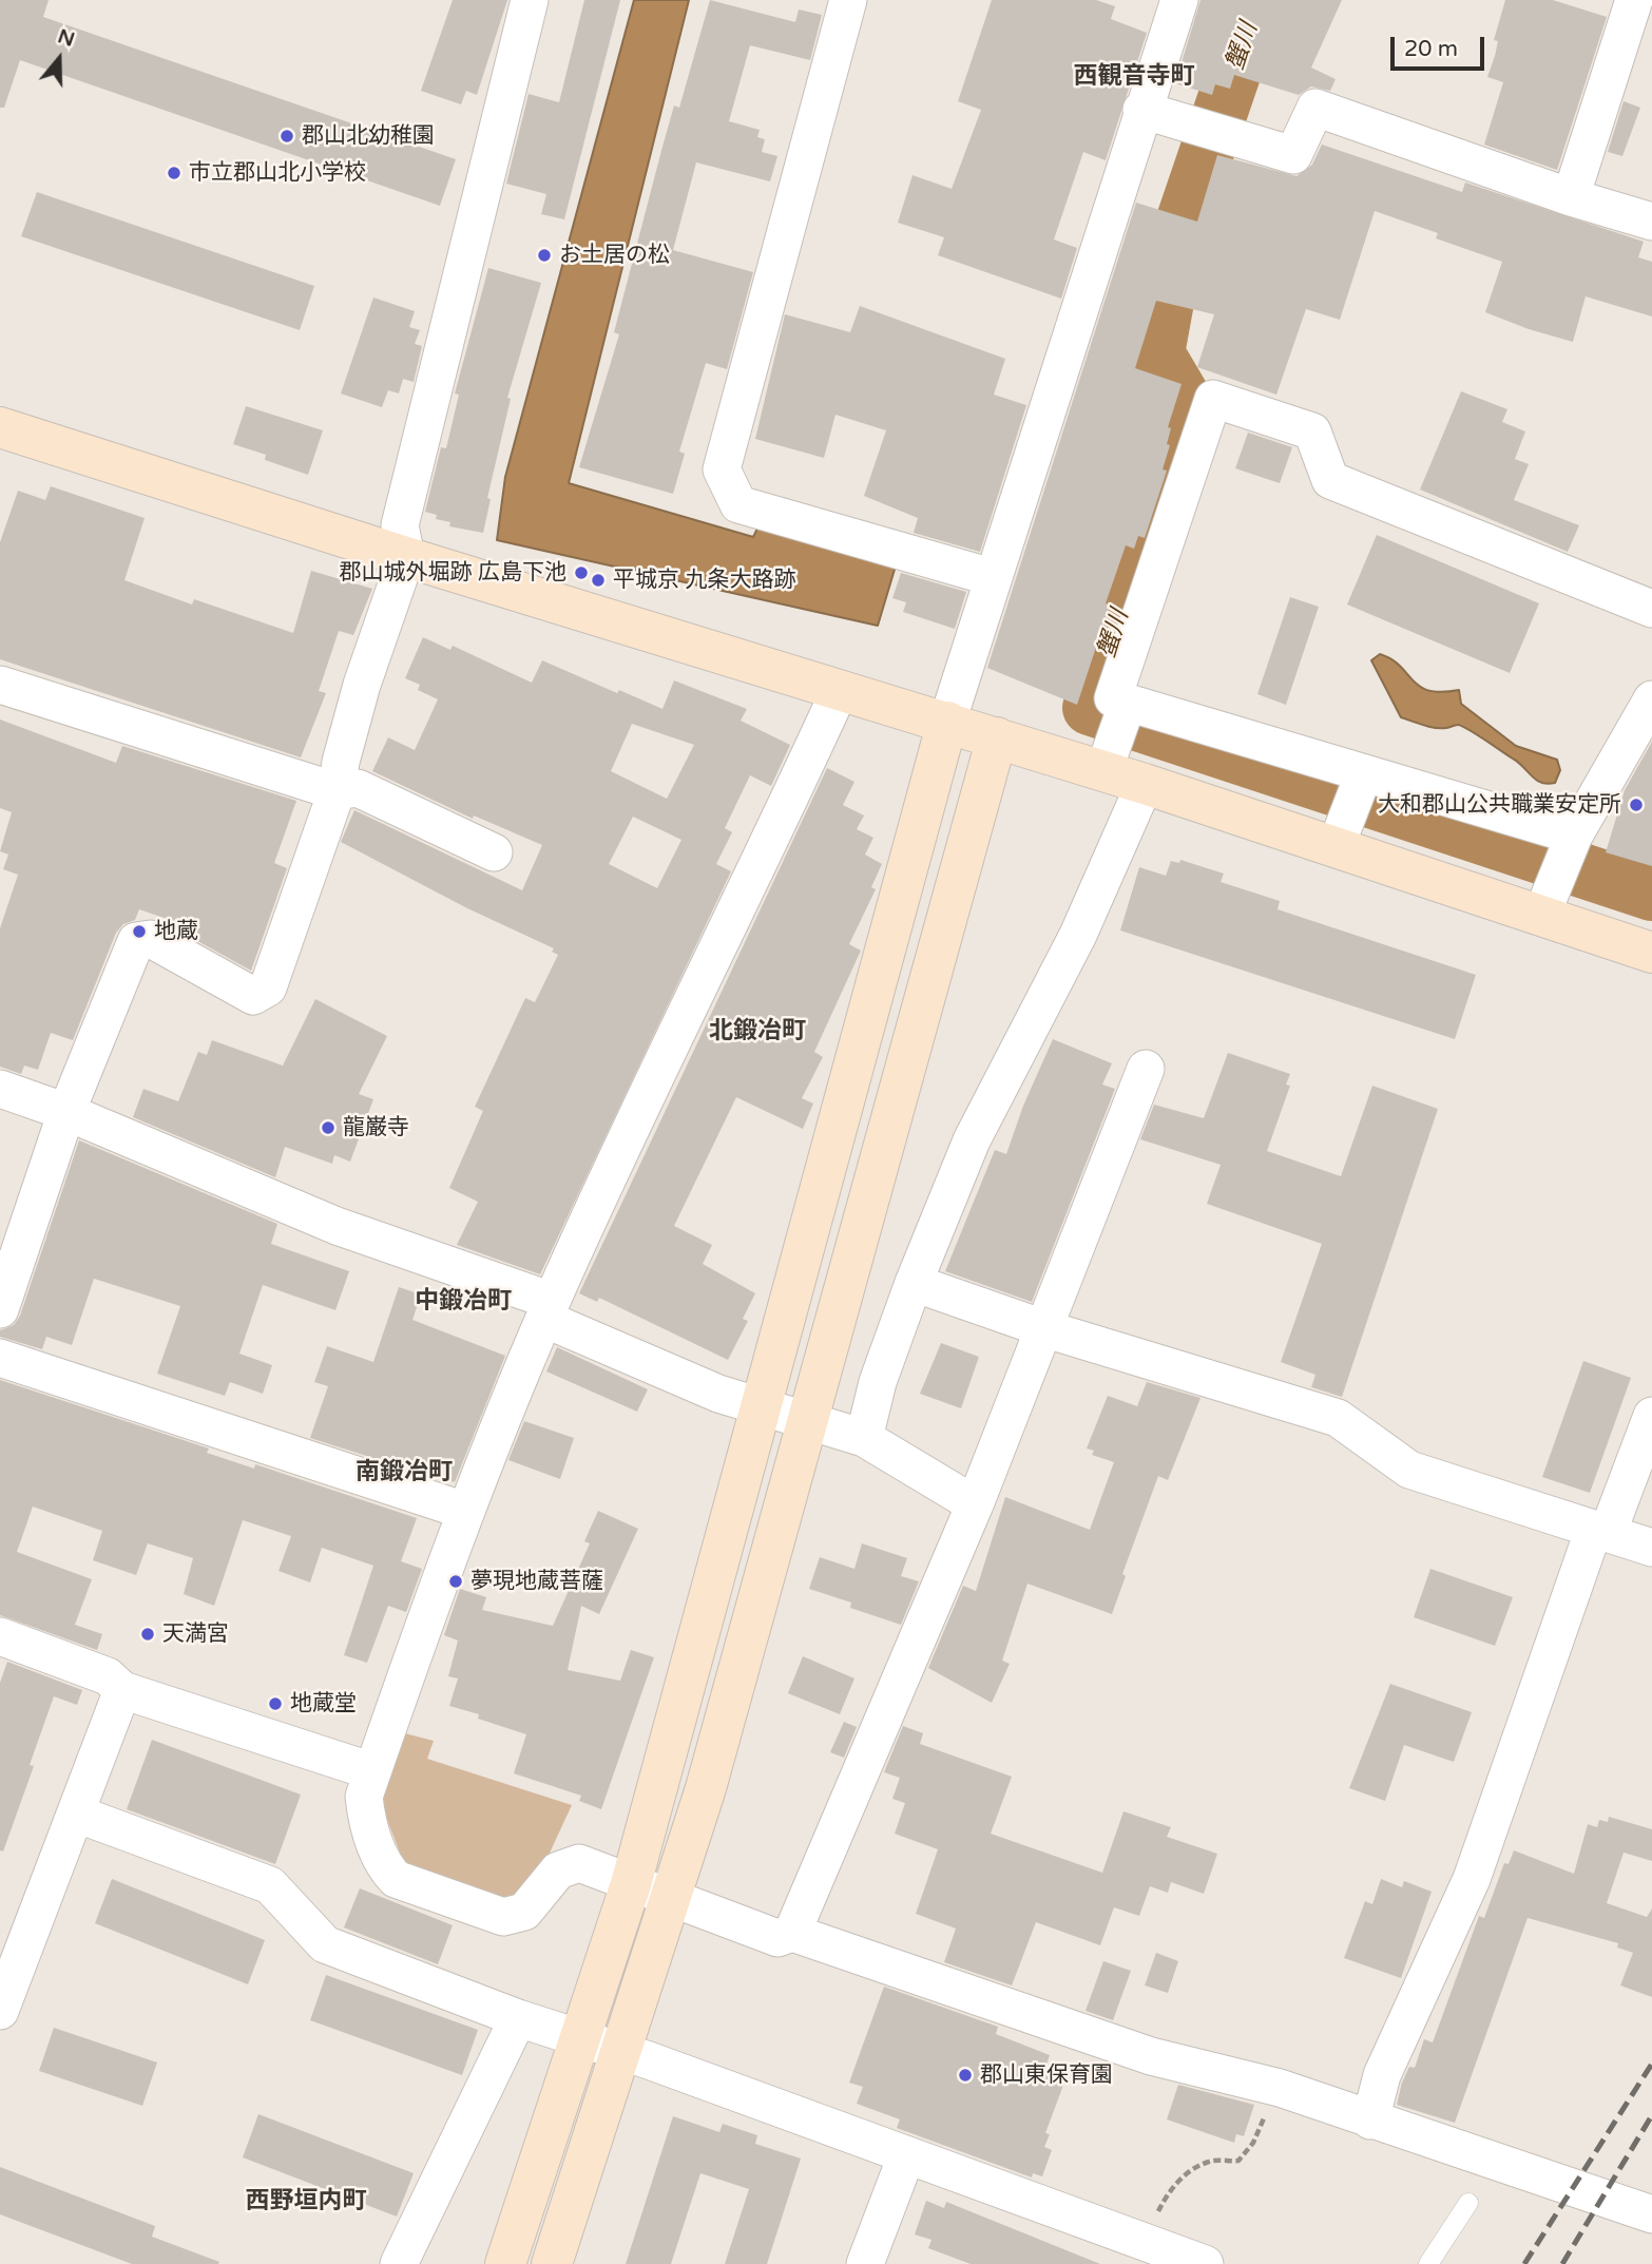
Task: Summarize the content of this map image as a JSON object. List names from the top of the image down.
{
  "districts": [
    "西観音寺町",
    "北鍛冶町",
    "中鍛冶町",
    "南鍛冶町",
    "西野垣内町"
  ],
  "water": ["蟹川"],
  "places": [
    "郡山北幼稚園",
    "市立郡山北小学校",
    "お土居の松",
    "郡山城外堀跡 広島下池",
    "平城京 九条大路跡",
    "大和郡山公共職業安定所",
    "地蔵",
    "龍巌寺",
    "夢現地蔵菩薩",
    "天満宮",
    "地蔵堂",
    "郡山東保育園"
  ],
  "scale_bar": "20 m",
  "north": "top"
}
